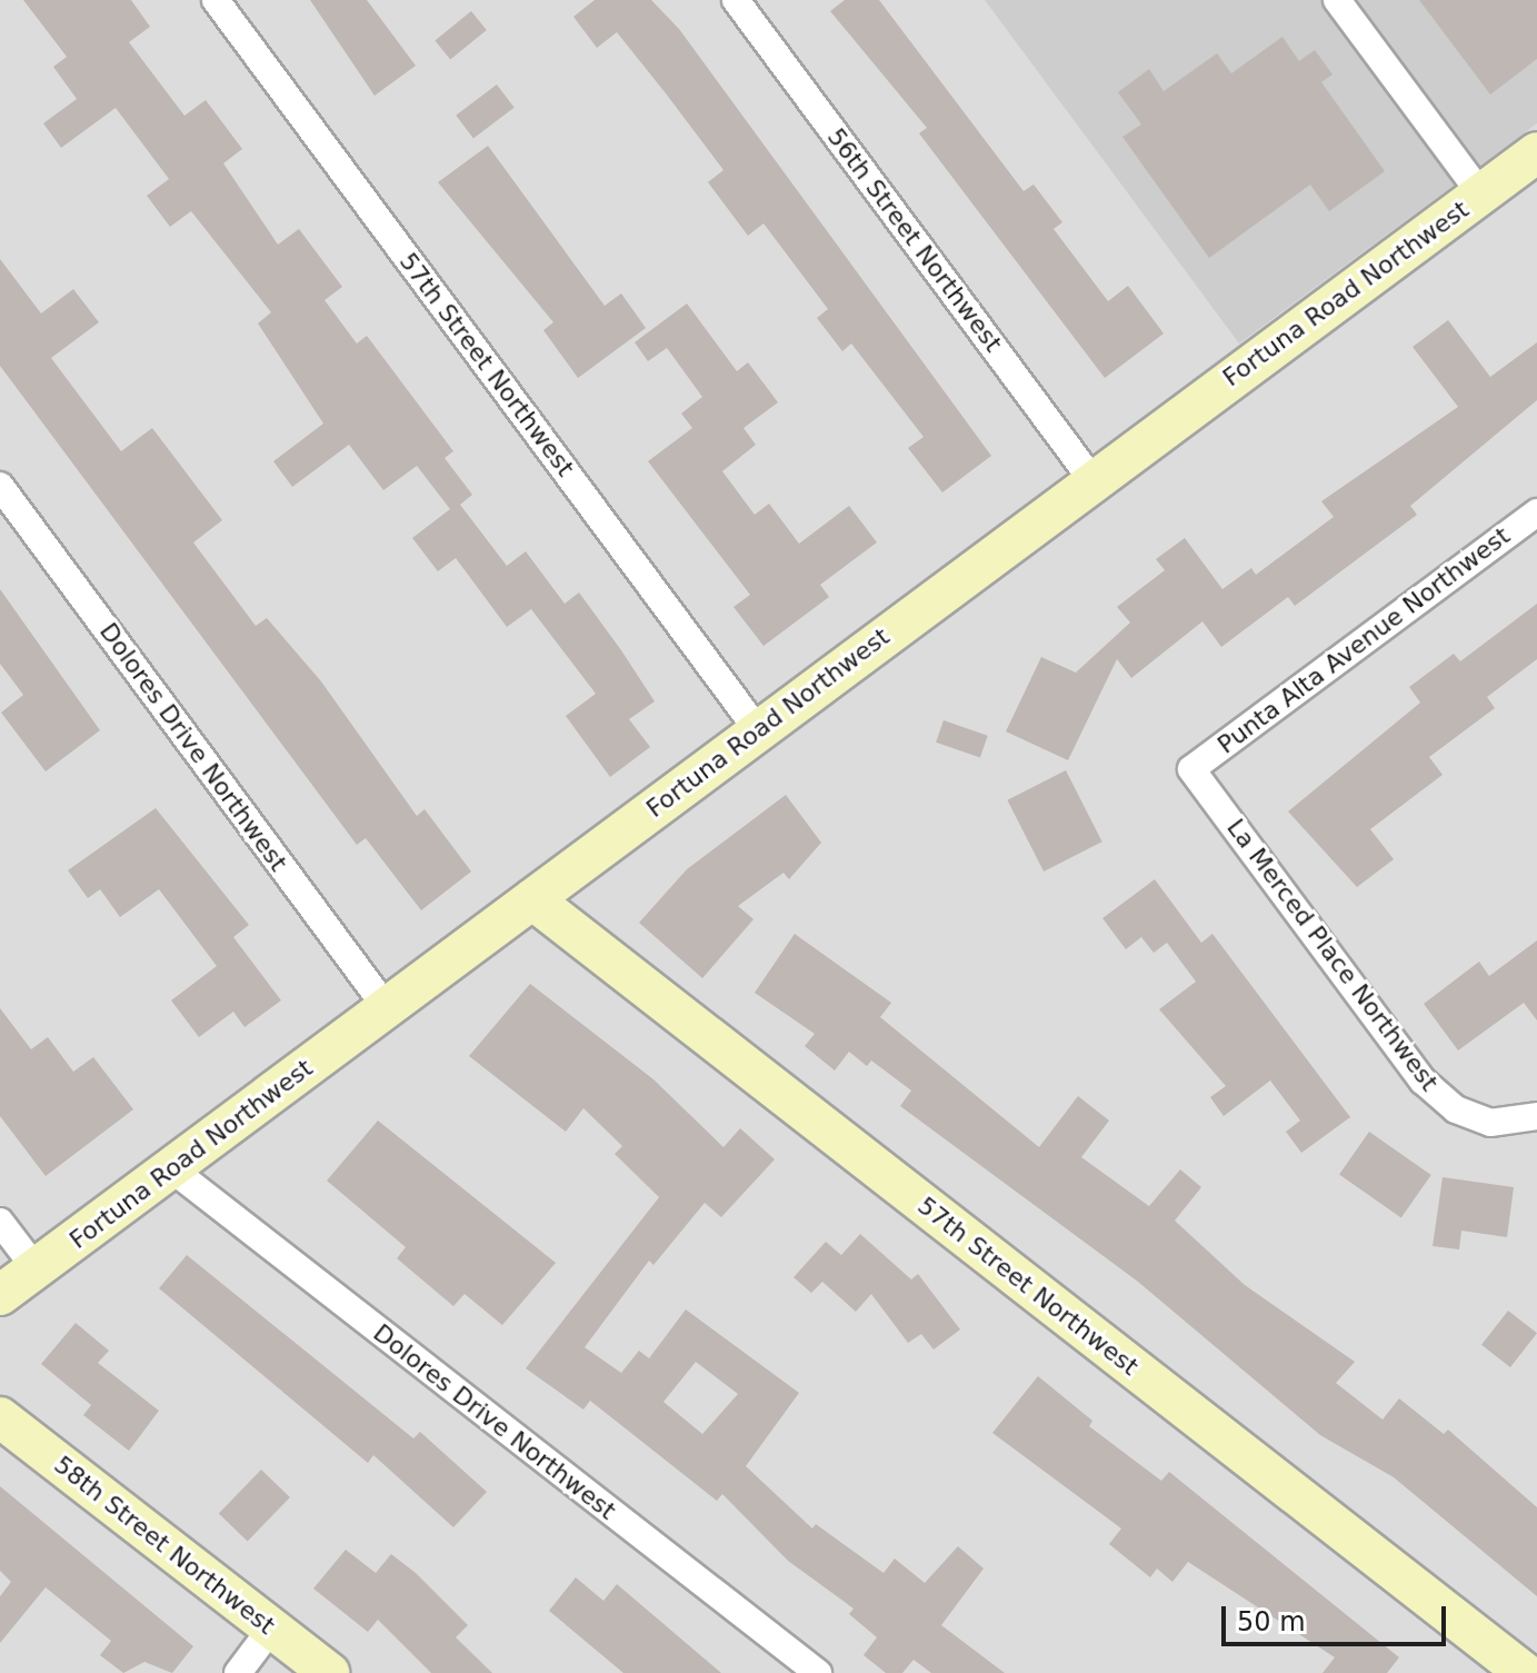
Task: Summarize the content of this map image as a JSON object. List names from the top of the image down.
{
  "streets": {
    "street": [
      "56th Street Northwest",
      "Fortuna Road Northwest",
      "57th Street Northwest",
      "Punta Alta Avenue Northwest",
      "Dolores Drive Northwest",
      "La Merced Place Northwest",
      "58th Street Northwest"
    ]
  },
  "crossings": [
    ["56th Street Northwest", "Fortuna Road Northwest"],
    ["Fortuna Road Northwest", "57th Street Northwest"],
    ["Fortuna Road Northwest", "Dolores Drive Northwest"],
    ["Punta Alta Avenue Northwest", "La Merced Place Northwest"]
  ],
  "scale_bar": "50 m"
}
